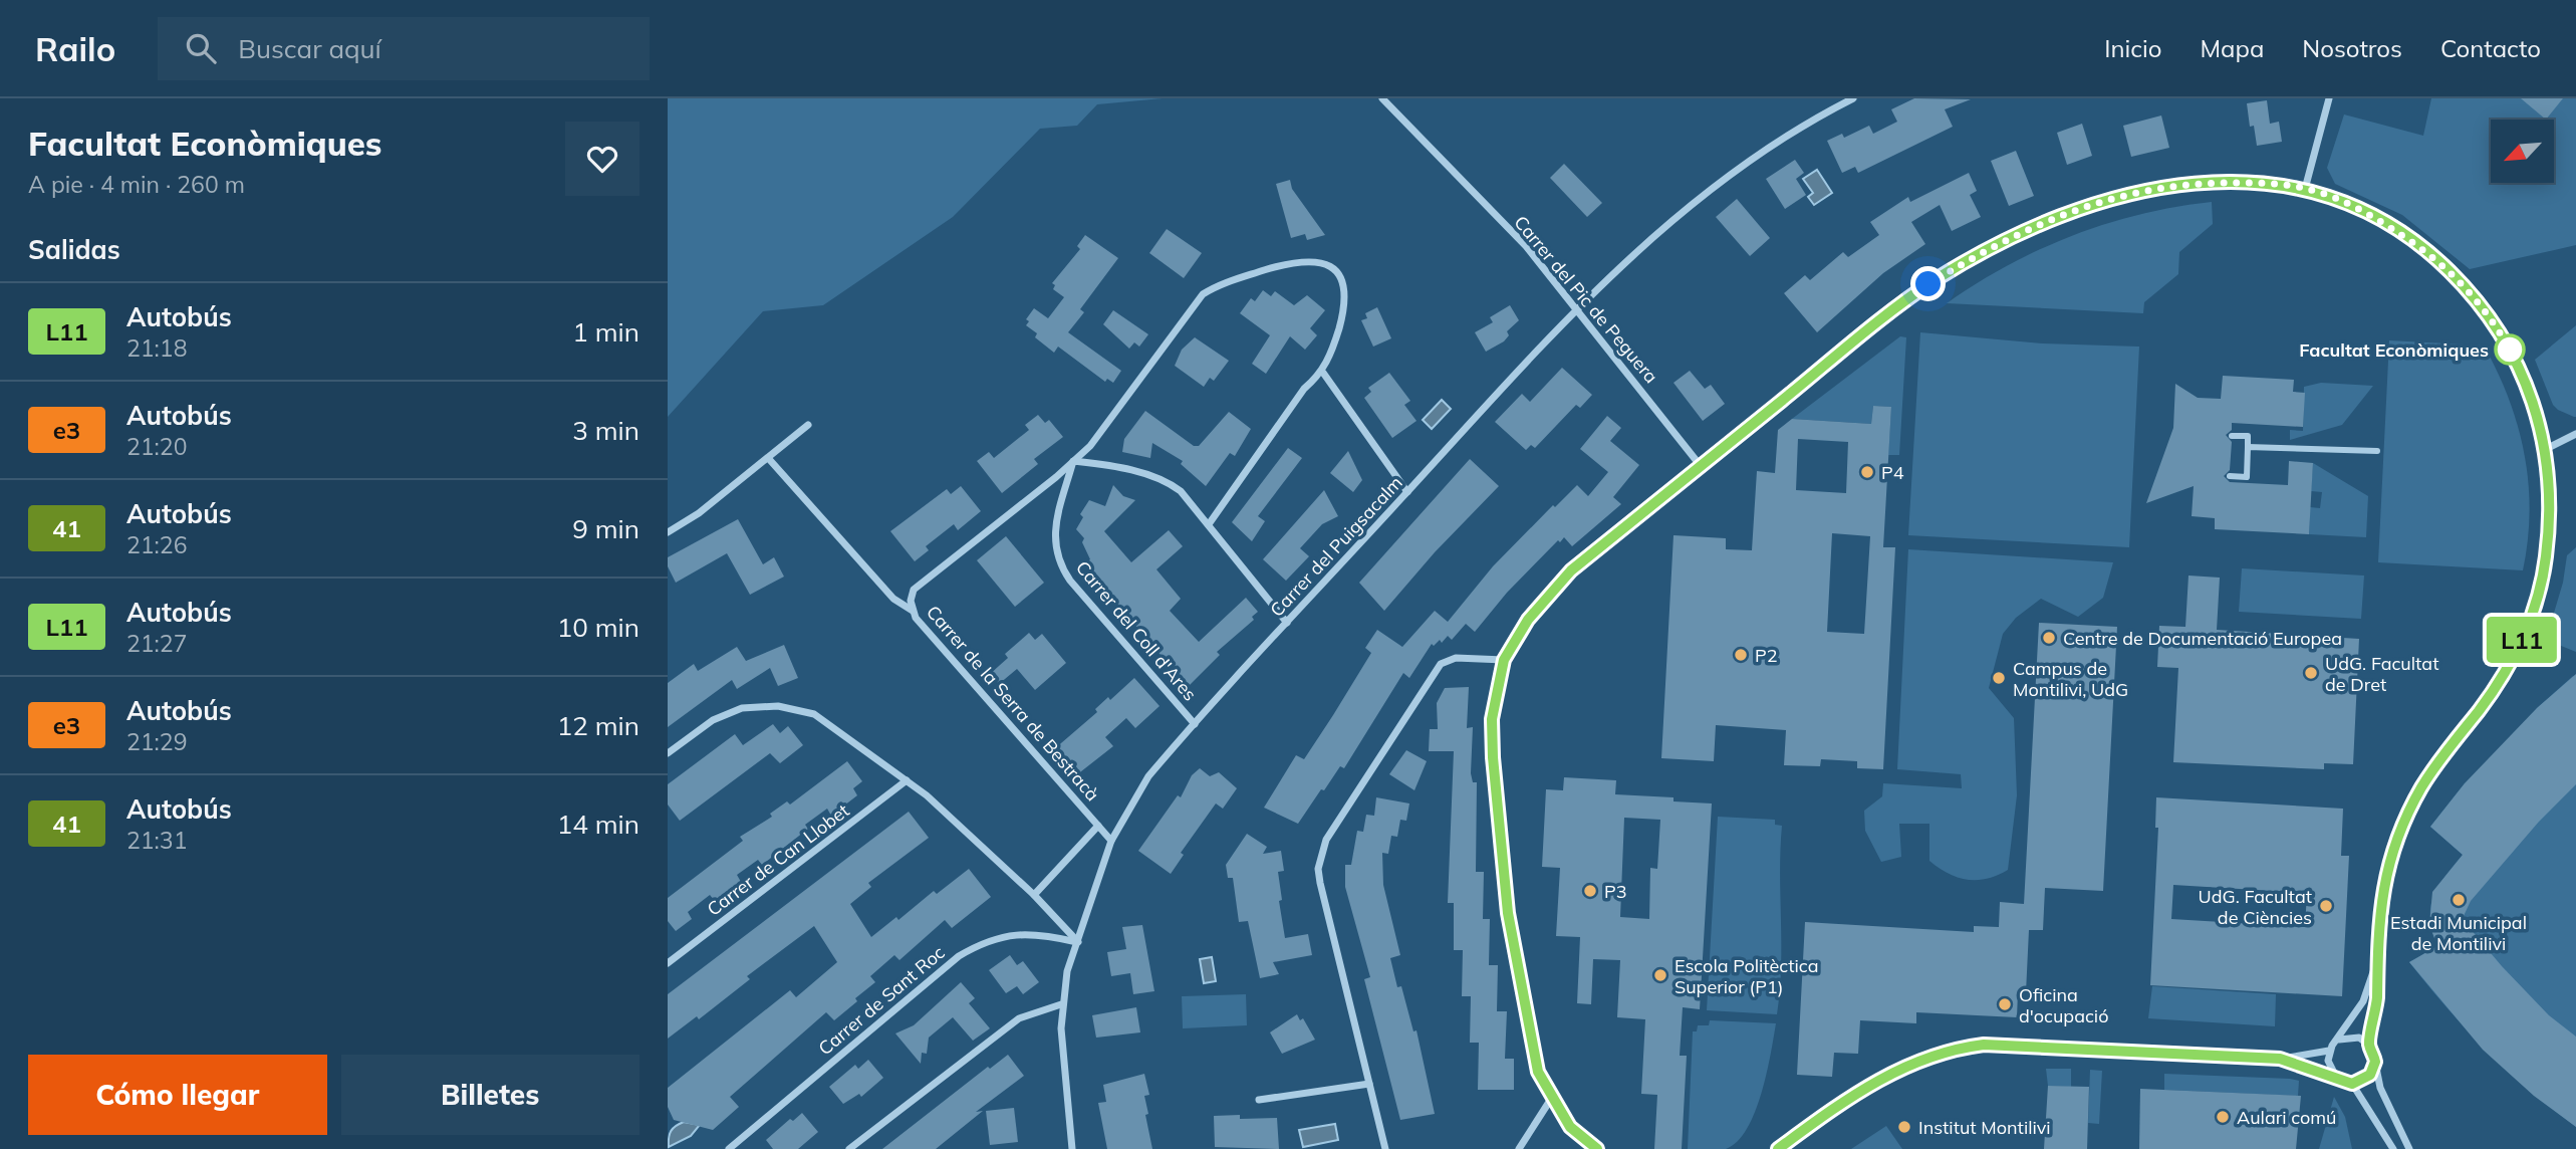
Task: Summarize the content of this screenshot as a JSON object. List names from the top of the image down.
{
  "streets": {
    "street": [
      "Carrer del Pic de Peguera",
      "Carrer del Puigsacalm",
      "Carrer del Coll d'Ares",
      "Carrer de la Serra de Bestracà",
      "Carrer de Can Llobet",
      "Carrer de Sant Roc"
    ]
  },
  "crossings": [
    ["Carrer del Pic de Peguera", "Carrer del Puigsacalm"],
    ["Carrer del Puigsacalm", "Carrer del Coll d'Ares"],
    ["Carrer del Puigsacalm", "Carrer de la Serra de Bestracà"],
    ["Carrer del Puigsacalm", "Carrer de Sant Roc"],
    ["Carrer del Coll d'Ares", "Carrer de la Serra de Bestracà"]
  ],
  "places": [
    "Facultat Econòmiques",
    "P4",
    "Centre de Documentació Europea",
    "P2",
    "UdG. Facultat de Dret",
    "Campus de Montilivi, UdG",
    "P3",
    "Estadi Municipal de Montilivi",
    "UdG. Facultat de Ciències",
    "Escola Politèctica Superior (P1)",
    "Oficina d'ocupació",
    "Aulari comú",
    "Institut Montilivi"
  ],
  "lines": ["bus line L11"],
  "north": "bottom left",
  "page": {
    "header": "Railo",
    "search": "Buscar aquí",
    "nav": [
      "Inicio",
      "Mapa",
      "Nosotros",
      "Contacto"
    ],
    "heading": [
      ["Facultat Econòmiques", "A pie · 4 min · 260 m"],
      "Salidas"
    ],
    "on_map": "L11",
    "list": [
      {
        "mark": "L11",
        "name": "Autobús",
        "note": "21:18",
        "value": "1 min"
      },
      {
        "mark": "e3",
        "name": "Autobús",
        "note": "21:20",
        "value": "3 min"
      },
      {
        "mark": "41",
        "name": "Autobús",
        "note": "21:26",
        "value": "9 min"
      },
      {
        "mark": "L11",
        "name": "Autobús",
        "note": "21:27",
        "value": "10 min"
      },
      {
        "mark": "e3",
        "name": "Autobús",
        "note": "21:29",
        "value": "12 min"
      },
      {
        "mark": "41",
        "name": "Autobús",
        "note": "21:31",
        "value": "14 min"
      }
    ],
    "buttons": ["Cómo llegar", "Billetes"]
  }
}
